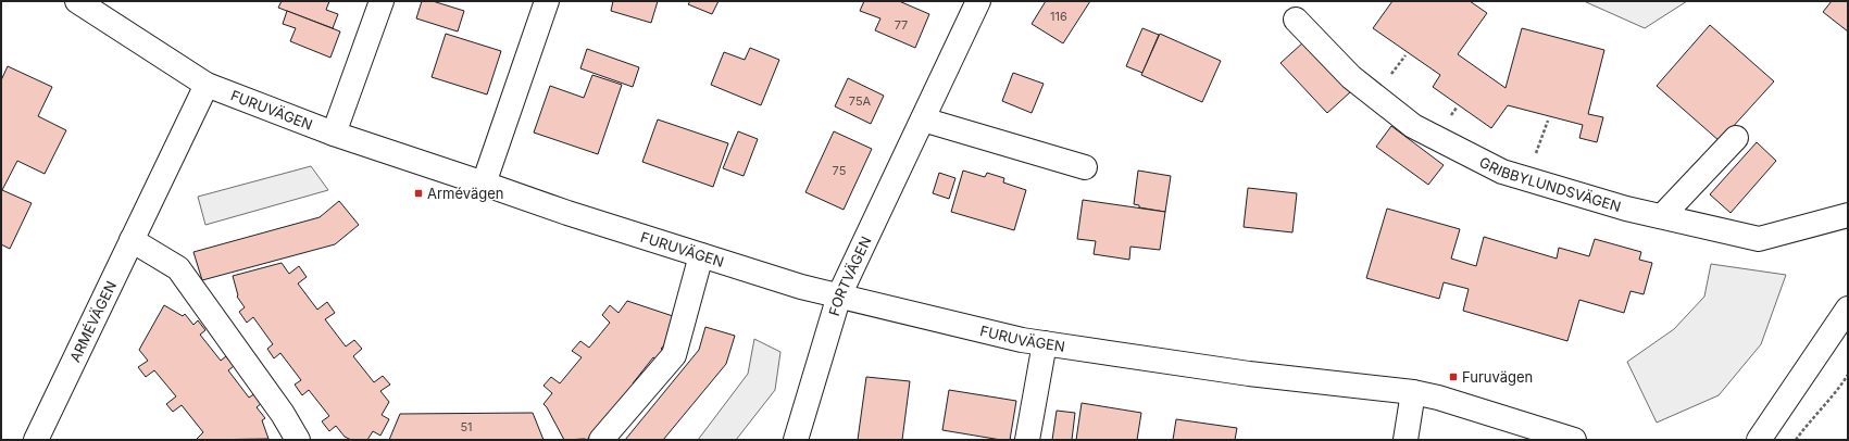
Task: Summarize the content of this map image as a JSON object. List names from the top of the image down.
{
  "streets": {
    "street": [
      "FURUVÄGEN",
      "GRIBBYLUNDSVÄGEN",
      "FORTVÄGEN",
      "ARMÉVÄGEN"
    ]
  },
  "crossings": [
    ["FURUVÄGEN", "FORTVÄGEN"],
    ["FURUVÄGEN", "ARMÉVÄGEN"]
  ],
  "places": {
    "transit": ["Armévägen", "Furuvägen"]
  },
  "house_numbers": [
    "116",
    "77",
    "75A",
    "75",
    "51"
  ]
}
